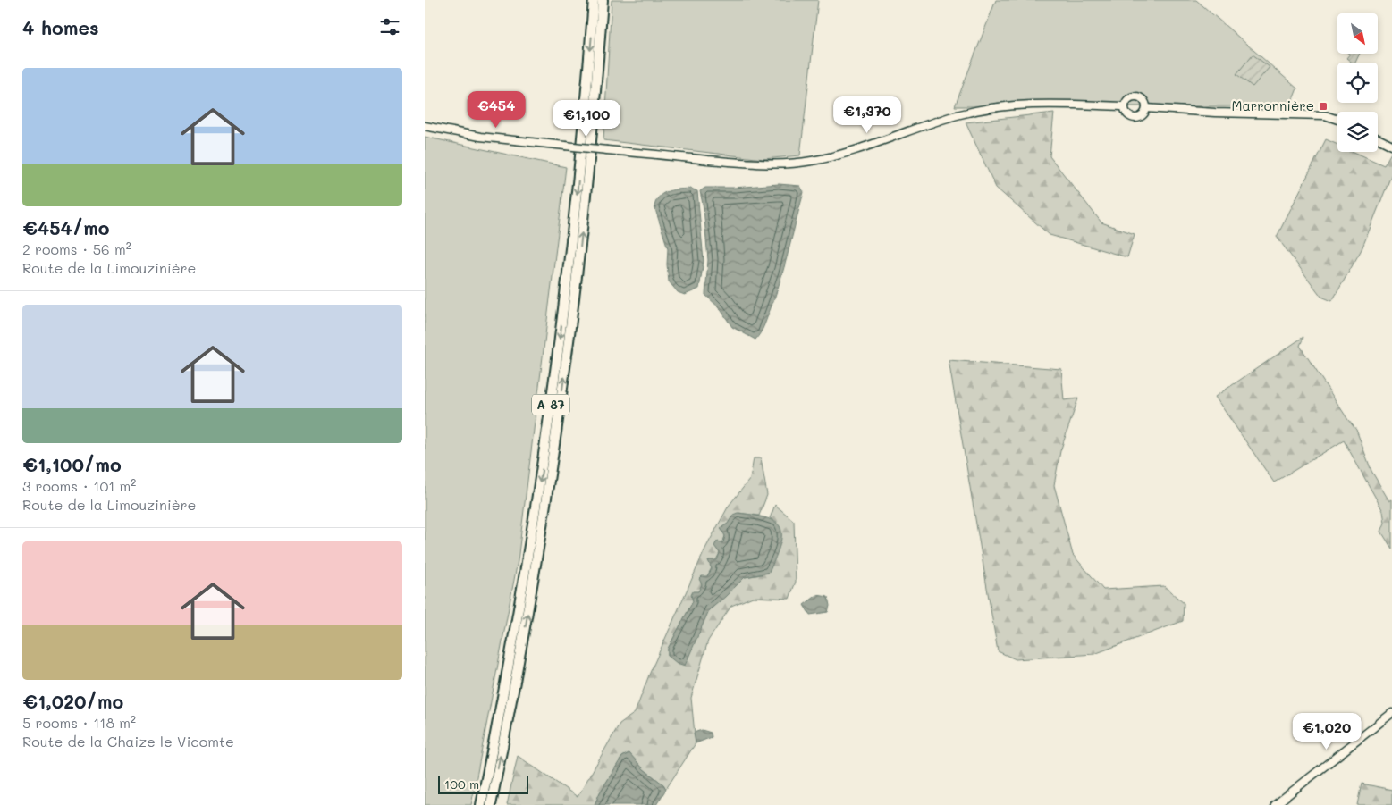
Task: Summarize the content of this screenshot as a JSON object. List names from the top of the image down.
{
  "streets": {
    "highway": ["A 87"]
  },
  "places": {
    "transit": ["Marronnière"]
  },
  "scale_bar": "100 m",
  "north": "bottom right",
  "page": {
    "heading": "4 homes",
    "list": [
      {
        "name": "€454/mo",
        "note": "2 rooms · 56 m² · Route de la Limouzinière"
      },
      {
        "name": "€1,100/mo",
        "note": "3 rooms · 101 m² · Route de la Limouzinière"
      },
      {
        "name": "€1,020/mo",
        "note": "5 rooms · 118 m² · Route de la Chaize le Vicomte"
      }
    ],
    "price": [
      "€454",
      "€1,370",
      "€1,100",
      "€1,020"
    ],
    "scale": "100 m"
  }
}
